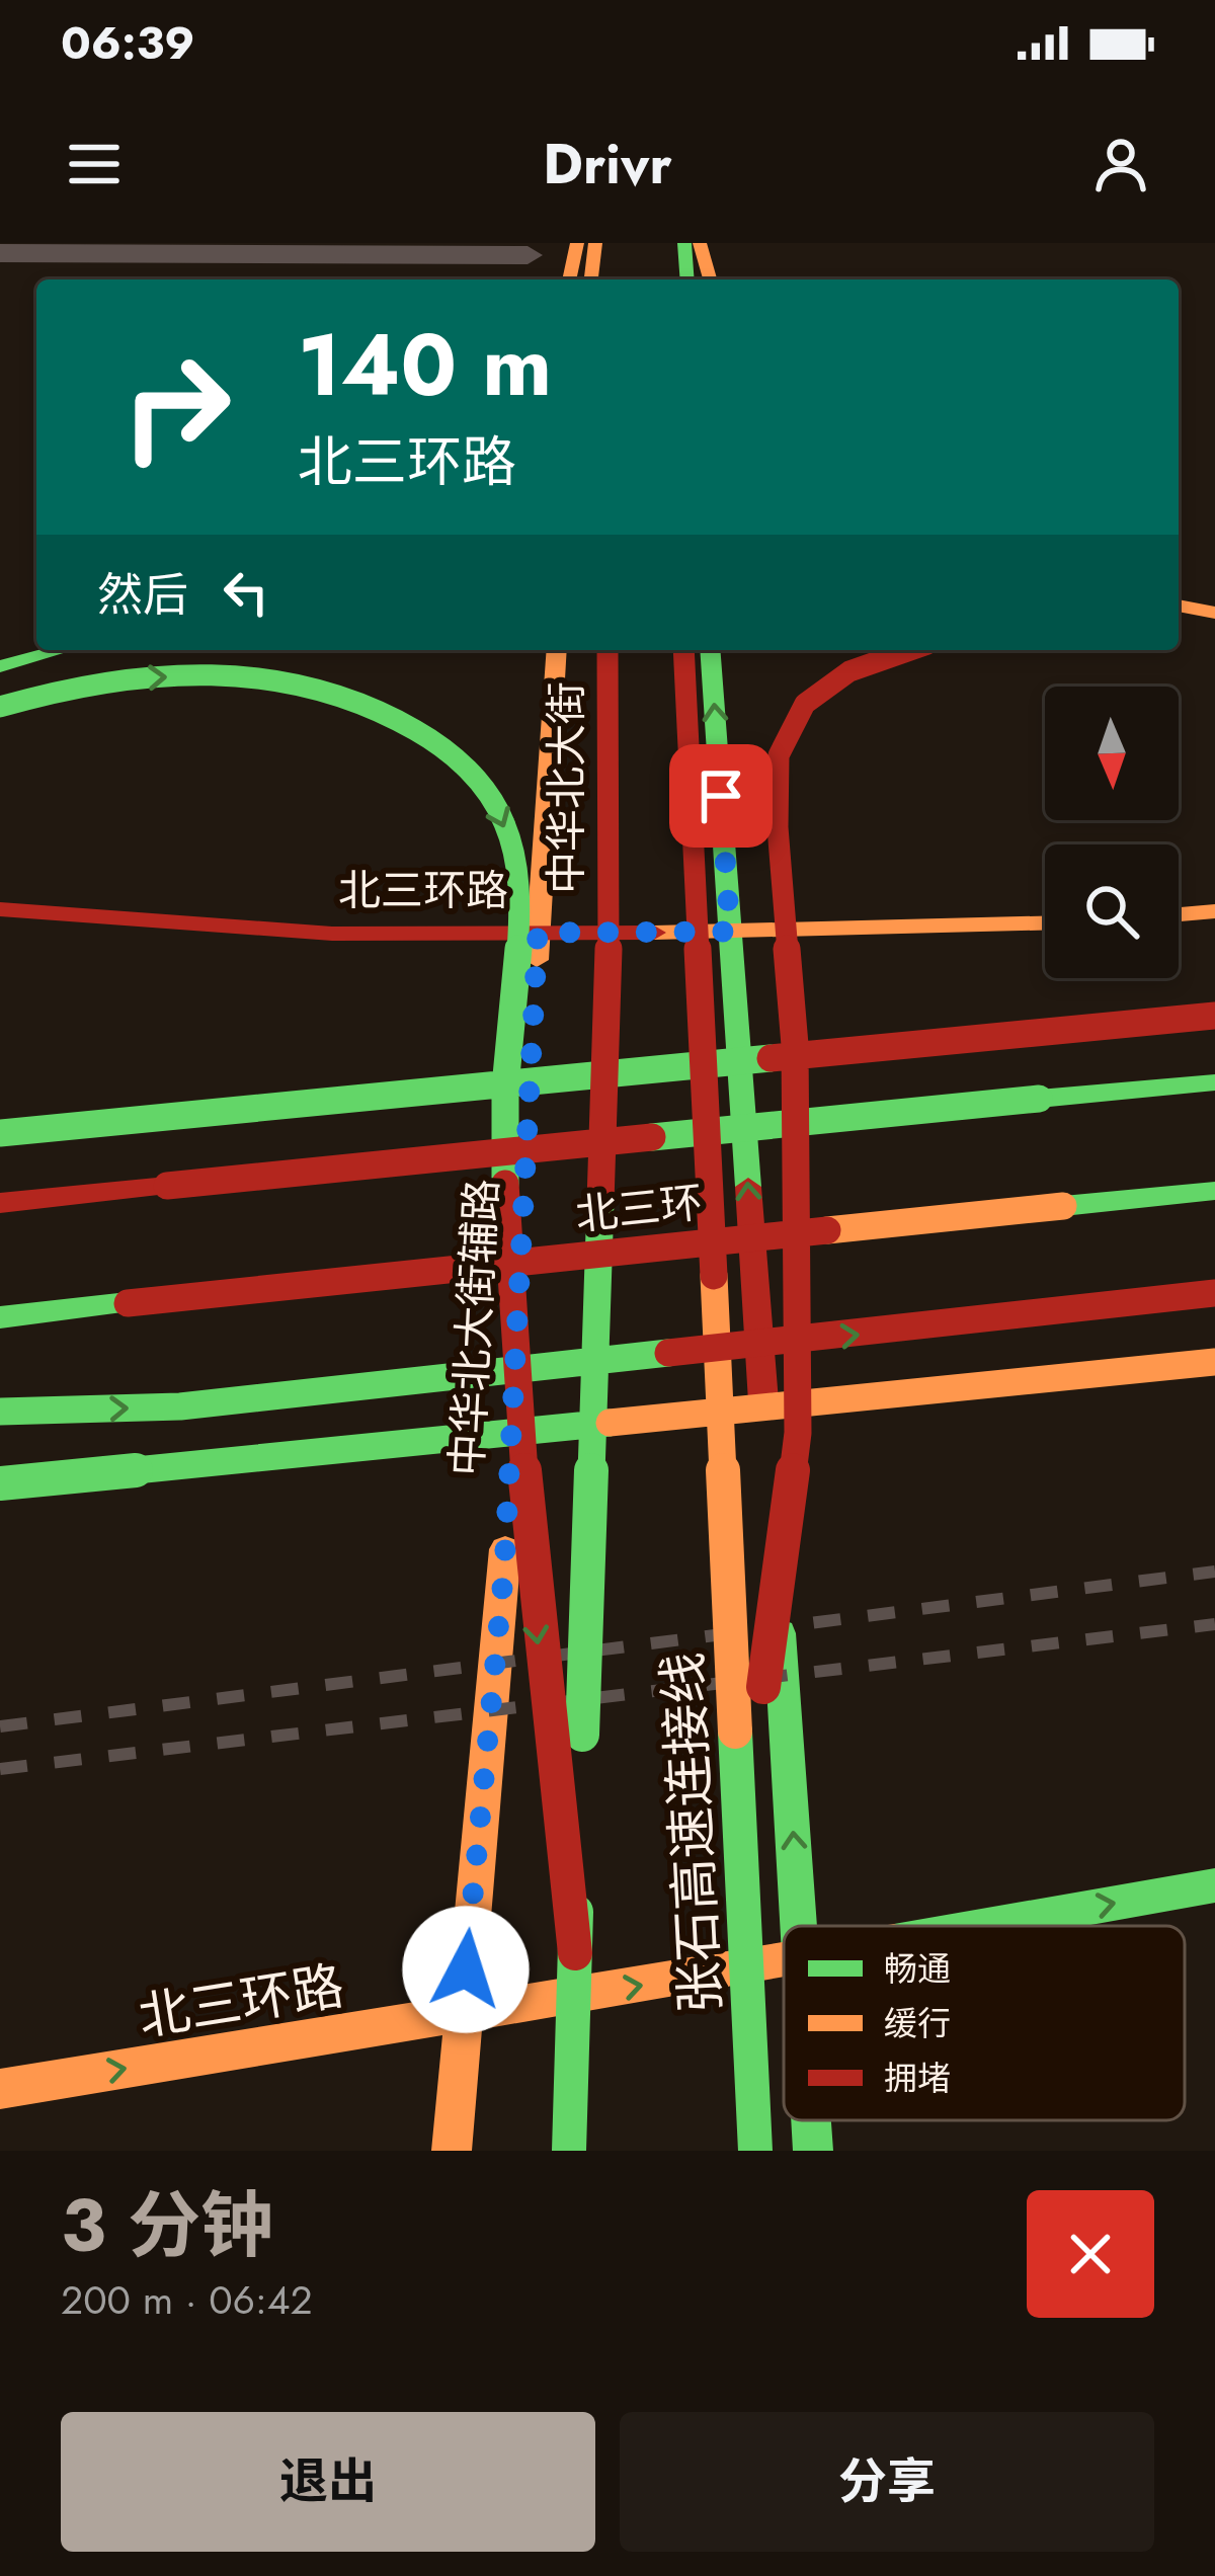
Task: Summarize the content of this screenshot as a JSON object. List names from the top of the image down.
{
  "streets": {
    "main road": [
      "中华北大街",
      "北三环路",
      "北三环",
      "中华北大街辅路",
      "张石高速连接线"
    ]
  },
  "crossings": [
    ["北三环路", "中华北大街辅路"]
  ],
  "one_way": ["北三环路"],
  "legend": ["畅通", "缓行", "拥堵"],
  "north": "bottom",
  "page": {
    "status": "06:39",
    "header": "Drivr",
    "turn": ["140 m", "北三环路"],
    "then": "然后",
    "heading": ["3 分钟", "200 m · 06:42"],
    "buttons": ["退出", "分享"]
  }
}
